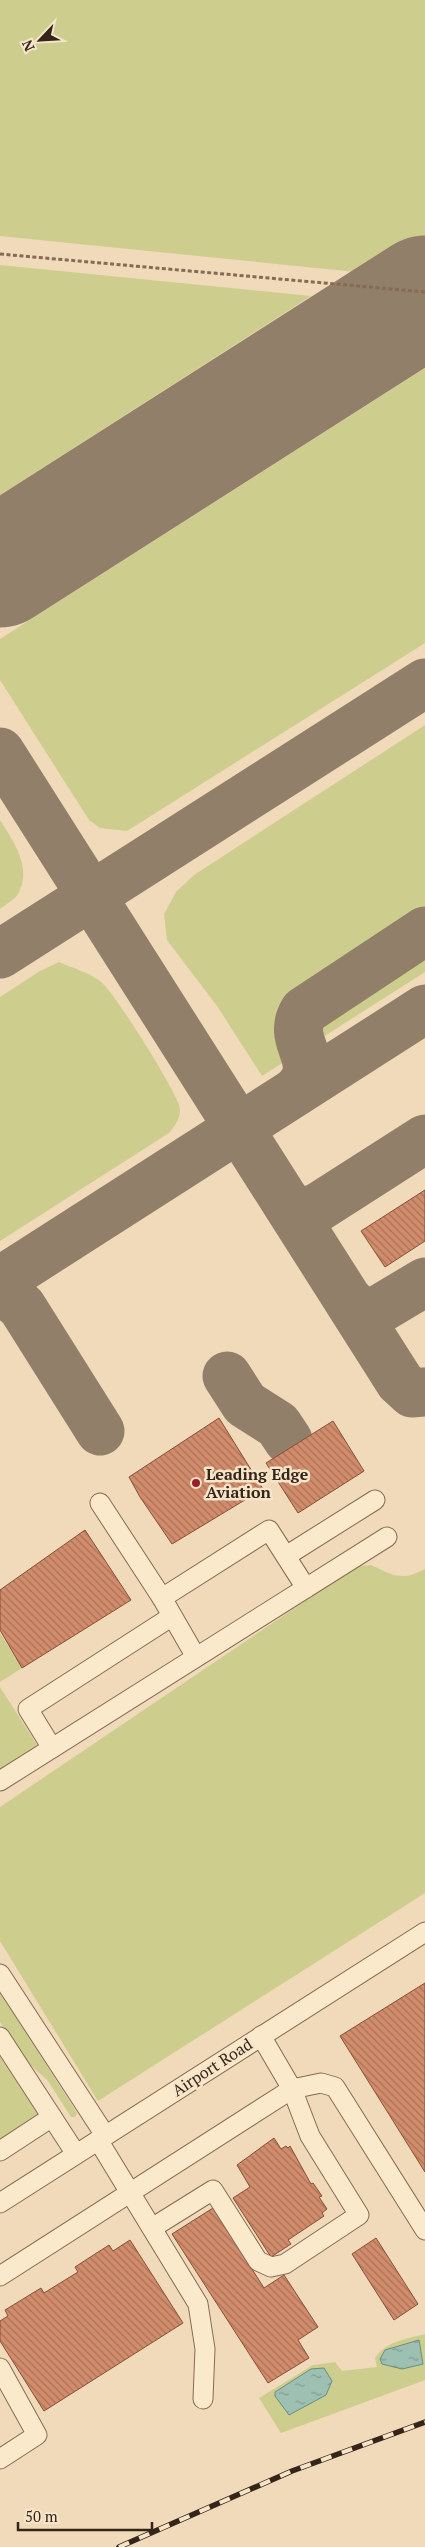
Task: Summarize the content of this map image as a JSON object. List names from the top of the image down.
{
  "streets": {
    "street": ["Airport Road"]
  },
  "places": ["Leading Edge Aviation"],
  "scale_bar": "50 m",
  "north": "bottom left"
}
